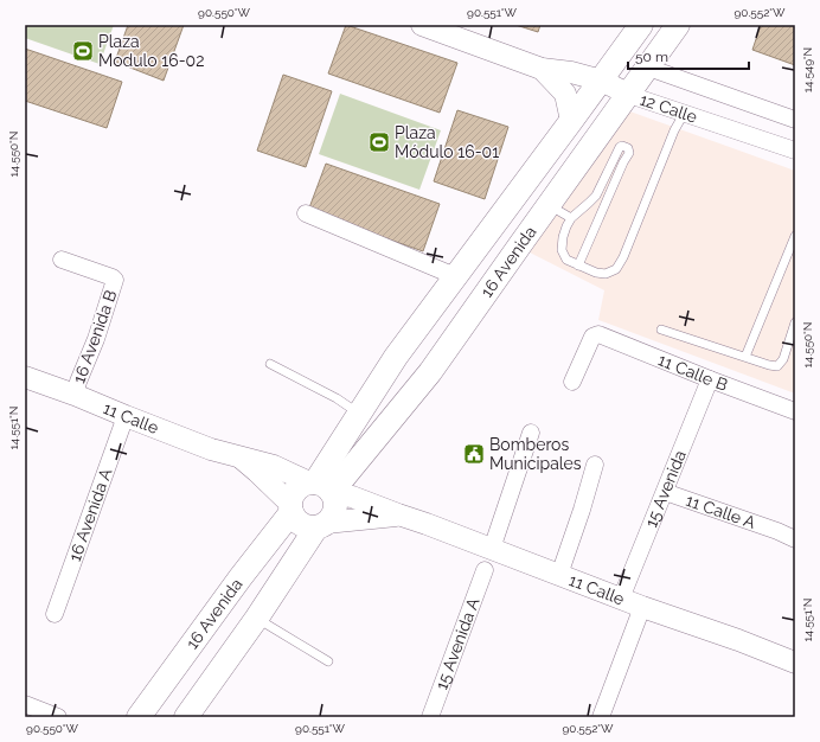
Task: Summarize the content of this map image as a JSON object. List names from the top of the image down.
{
  "streets": {
    "main road": ["16 Avenida"],
    "street": [
      "12 Calle",
      "16 Avenida B",
      "11 Calle B",
      "11 Calle",
      "15 Avenida",
      "11 Calle A",
      "16 Avenida A",
      "15 Avenida A"
    ]
  },
  "crossings": [
    ["12 Calle", "16 Avenida"],
    ["16 Avenida", "11 Calle"],
    ["16 Avenida B", "11 Calle"],
    ["11 Calle B", "15 Avenida"],
    ["11 Calle", "15 Avenida"],
    ["11 Calle", "16 Avenida A"],
    ["15 Avenida", "11 Calle A"]
  ],
  "places": {
    "sports": ["Plaza Modulo 16-02", "Plaza Módulo 16-01"],
    "public building": ["Bomberos Municipales"]
  },
  "scale_bar": "50 m",
  "coordinates": [
    "90.550°W",
    "90.551°W",
    "90.552°W",
    "14.549°N",
    "14.550°N",
    "14.551°N"
  ]
}
